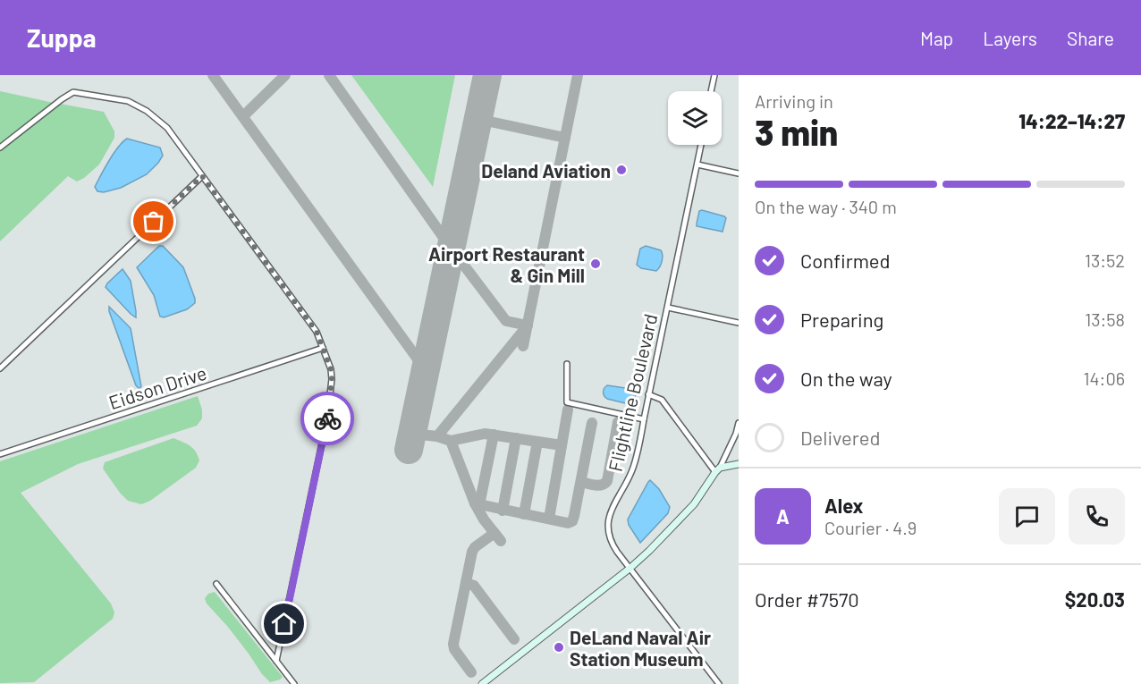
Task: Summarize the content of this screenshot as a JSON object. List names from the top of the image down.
{
  "streets": {
    "street": ["Eidson Drive", "Flightline Boulevard"]
  },
  "places": ["Deland Aviation", "Airport Restaurant & Gin Mill", "DeLand Naval Air Station Museum"],
  "page": {
    "header": "Zuppa",
    "nav": ["Map", "Layers", "Share"],
    "heading": ["3 min", "Arriving in", "14:22–14:27"],
    "panel": [
      "Alex",
      "Courier · 4.9",
      "Order #7570",
      "$20.03"
    ],
    "bar": "On the way · 340 m",
    "list": [
      ["Confirmed", "13:52"],
      ["Preparing", "13:58"],
      ["On the way", "14:06"],
      "Delivered"
    ],
    "round": "A"
  }
}
